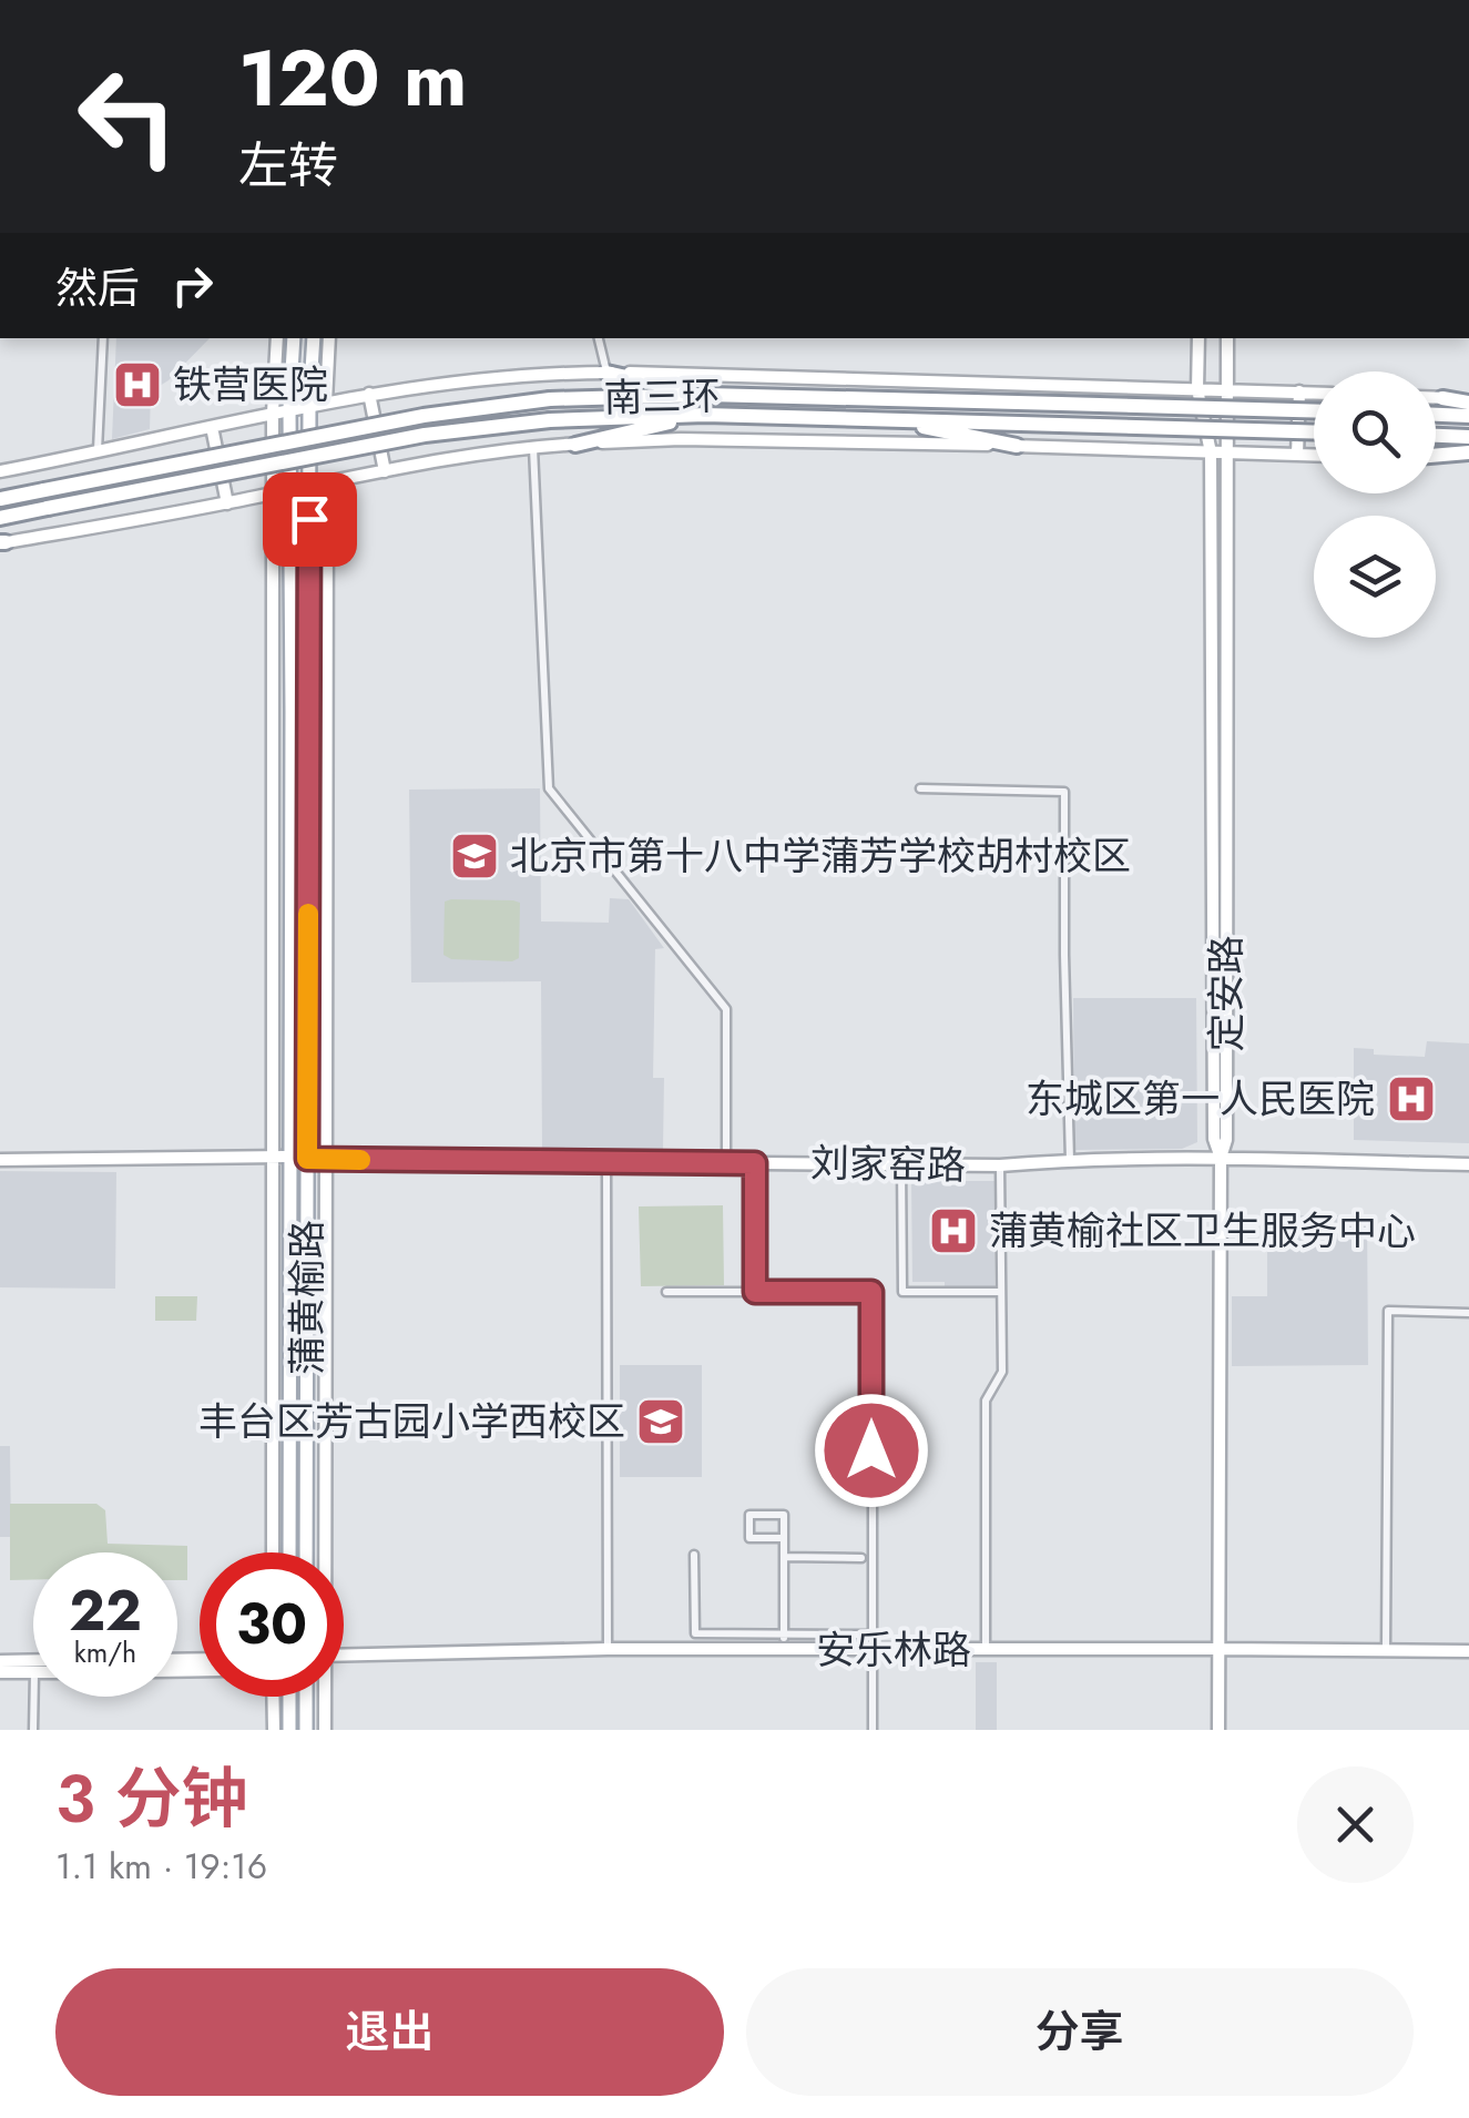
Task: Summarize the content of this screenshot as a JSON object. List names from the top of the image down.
{
  "streets": {
    "highway": ["南三环"],
    "main road": ["蒲黄榆路"],
    "street": ["定安路", "刘家窑路", "安乐林路"]
  },
  "crossings": [
    ["定安路", "刘家窑路"],
    ["刘家窑路", "蒲黄榆路"]
  ],
  "places": {
    "hospital": ["铁营医院", "东城区第一人民医院", "蒲黄榆社区卫生服务中心"],
    "school or university": ["北京市第十八中学蒲芳学校胡村校区", "丰台区芳古园小学西校区"]
  },
  "page": {
    "turn": ["120 m", "左转"],
    "then": "然后",
    "speed": "22 km/h",
    "limit": "30",
    "heading": ["3 分钟", "1.1 km · 19:16"],
    "buttons": ["退出", "分享"]
  }
}
